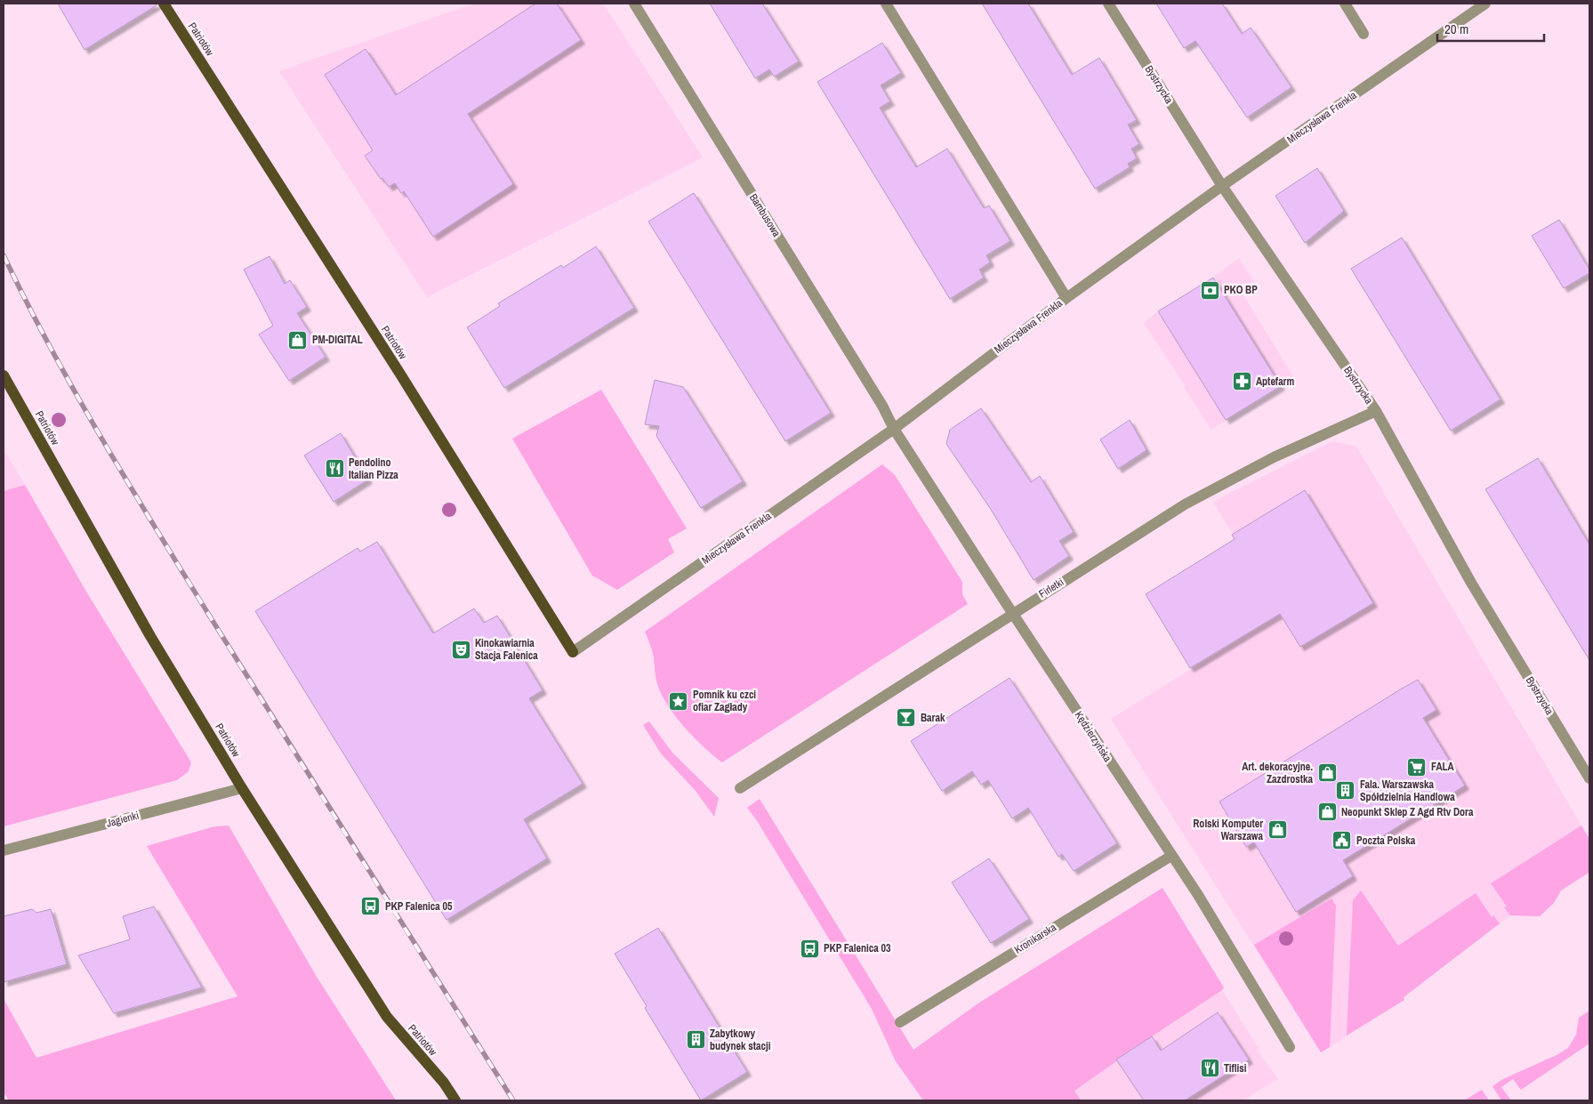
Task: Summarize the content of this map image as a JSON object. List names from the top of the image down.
{
  "streets": {
    "main road": ["Patriotów"],
    "street": [
      "Bystrzycka",
      "Mieczysława Frenkla",
      "Bambusowa",
      "Firletki",
      "Kędzierzyńska",
      "Jagienki",
      "Kronikarska"
    ]
  },
  "crossings": [
    ["Patriotów", "Mieczysława Frenkla"],
    ["Patriotów", "Jagienki"],
    ["Bystrzycka", "Mieczysława Frenkla"],
    ["Bystrzycka", "Firletki"],
    ["Mieczysława Frenkla", "Bambusowa"],
    ["Mieczysława Frenkla", "Kędzierzyńska"],
    ["Bambusowa", "Kędzierzyńska"],
    ["Firletki", "Kędzierzyńska"],
    ["Kędzierzyńska", "Kronikarska"]
  ],
  "places": {
    "bank": ["PKO BP"],
    "shop": [
      "PM-DIGITAL",
      "Art. dekoracyjne. Zazdrostka",
      "Neopunkt Sklep Z Agd Rtv Dora",
      "Rolski Komputer Warszawa"
    ],
    "pharmacy": ["Aptefarm"],
    "restaurant": ["Pendolino Italian Pizza", "Tiflisi"],
    "theatre": ["Kinokawiarnia Stacja Falenica"],
    "place": ["Pomnik ku czci ofiar Zagłady"],
    "bar": ["Barak"],
    "supermarket": ["FALA"],
    "building": ["Fala. Warszawska Spółdzielnia Handlowa", "Zabytkowy budynek stacji"],
    "public building": ["Poczta Polska"],
    "bus stop": ["PKP Falenica 05", "PKP Falenica 03"]
  },
  "scale_bar": "20 m"
}
